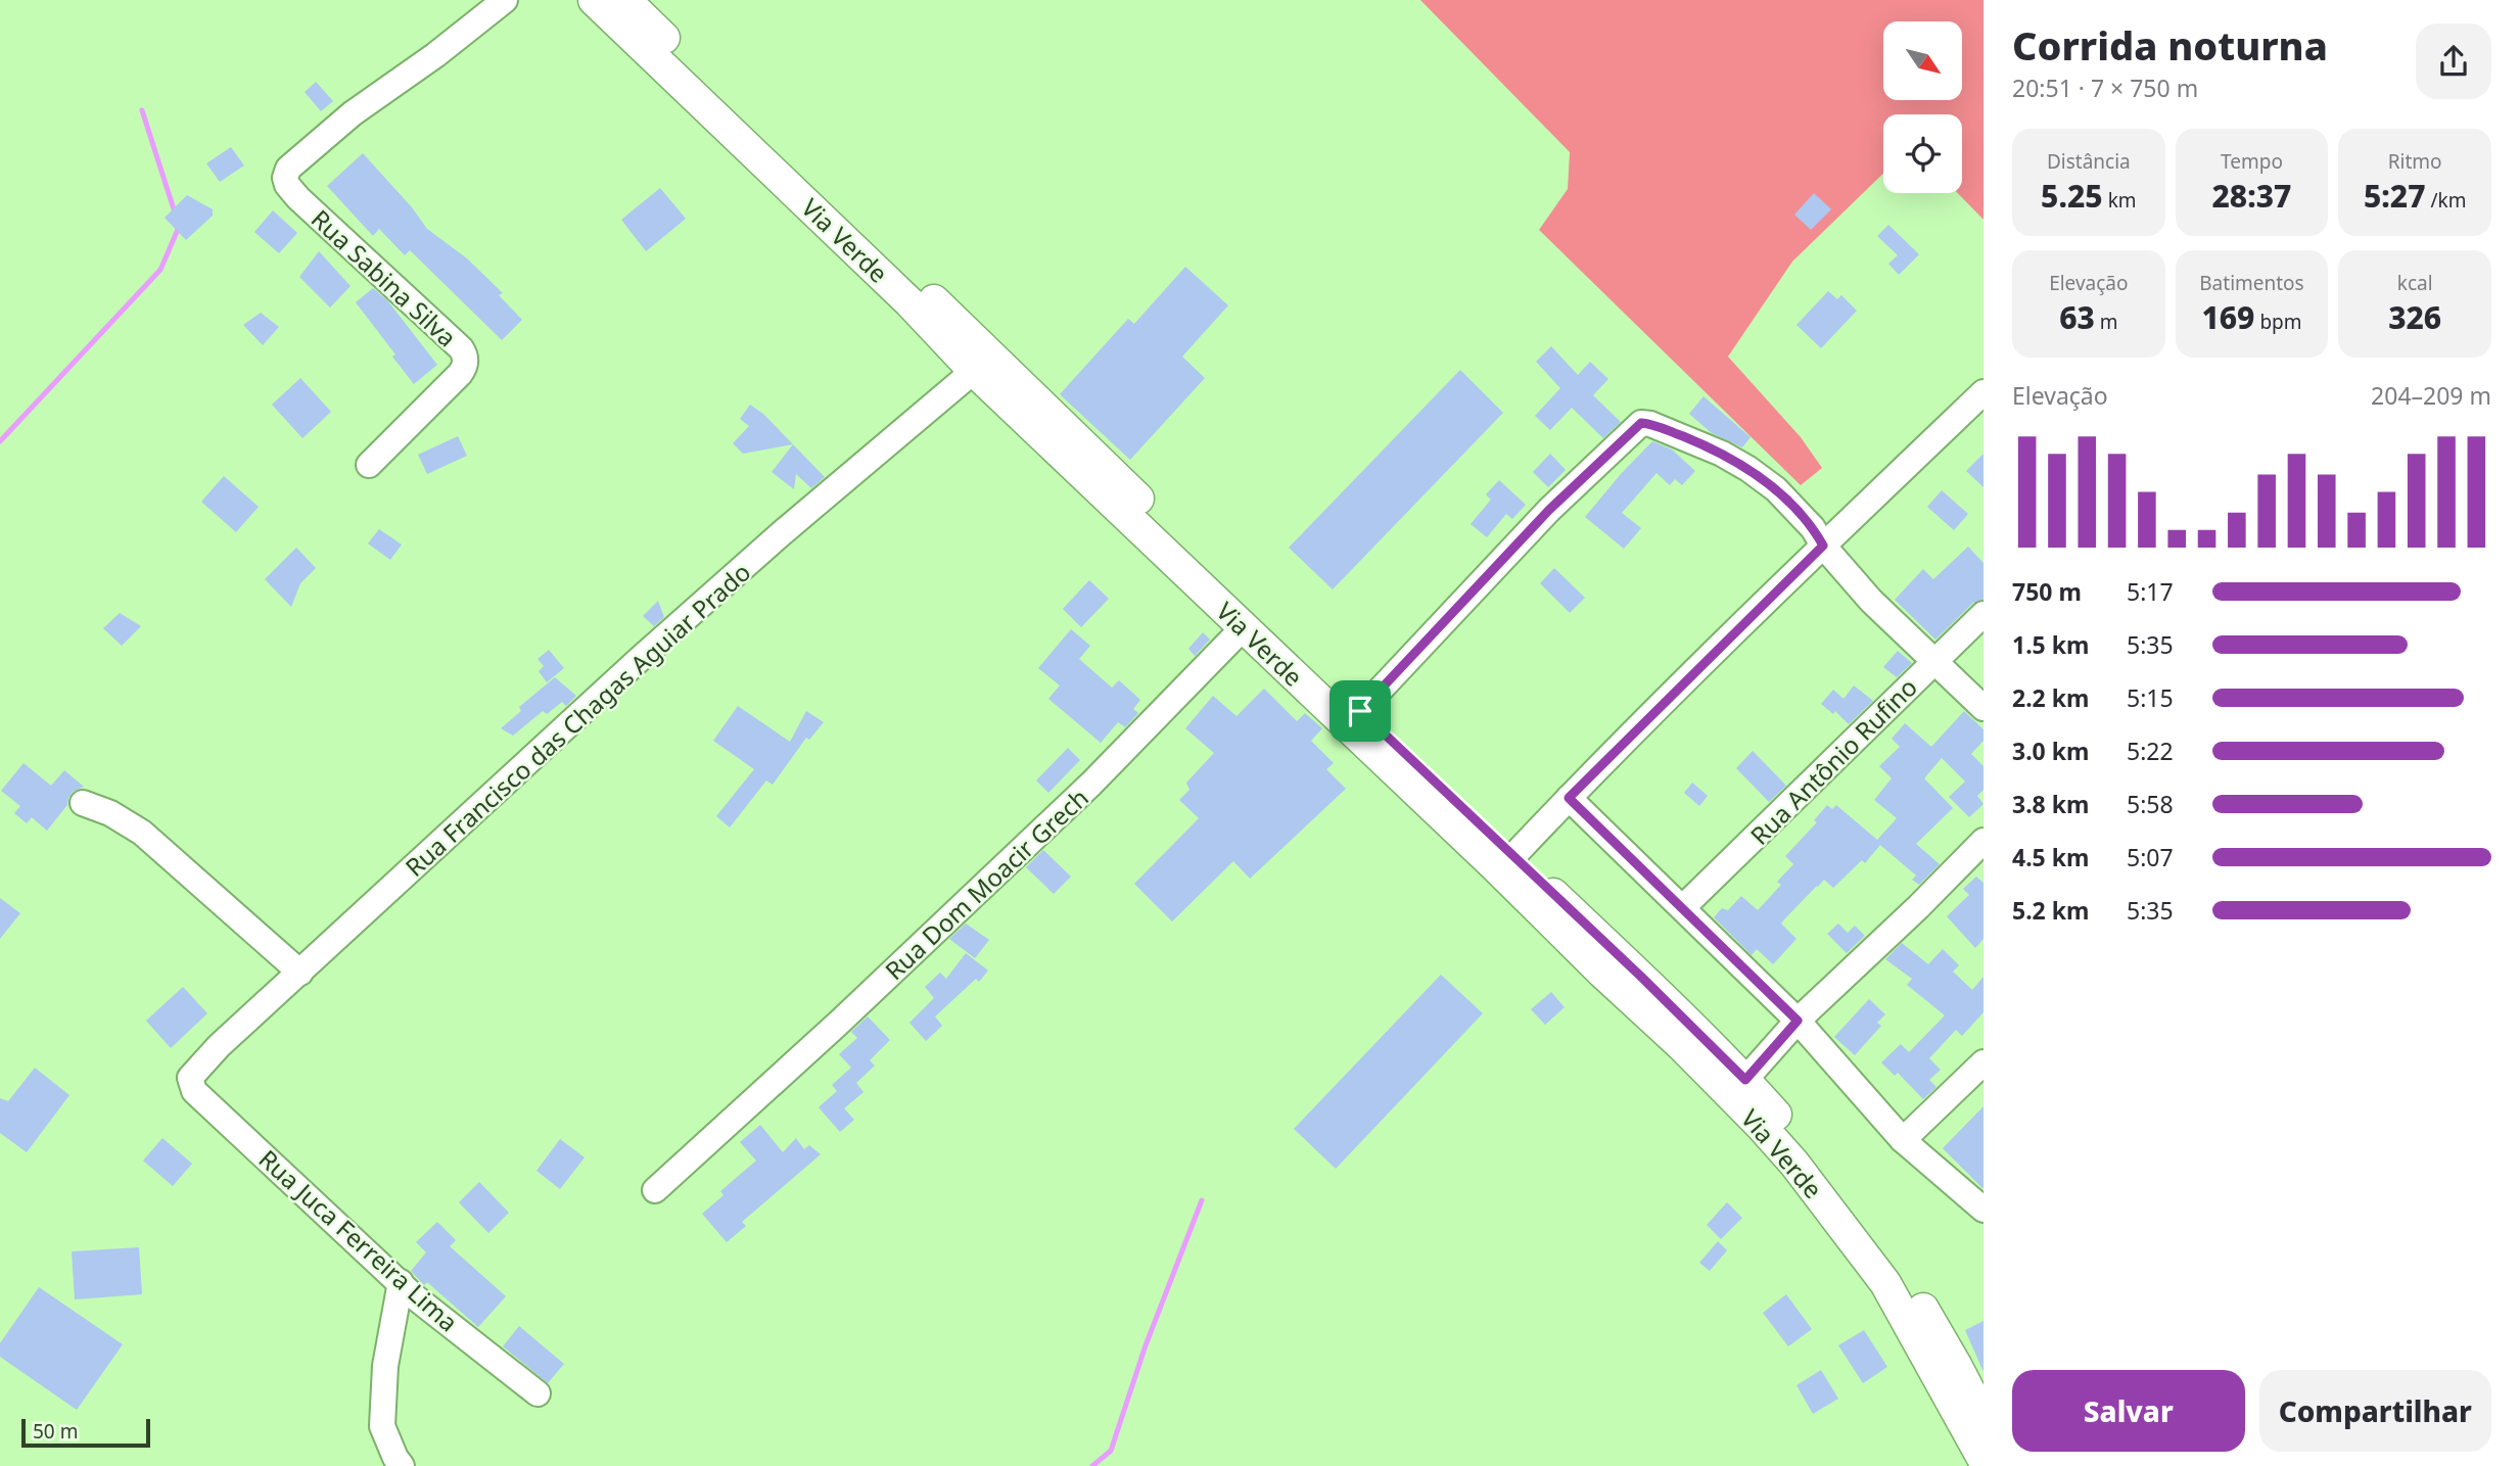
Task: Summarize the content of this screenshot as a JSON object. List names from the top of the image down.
{
  "streets": {
    "main road": ["Via Verde"],
    "street": [
      "Rua Sabina Silva",
      "Rua Francisco das Chagas Aguiar Prado",
      "Rua Antônio Rufino",
      "Rua Dom Moacir Grech",
      "Rua Juca Ferreira Lima"
    ]
  },
  "crossings": [
    ["Via Verde", "Rua Francisco das Chagas Aguiar Prado"],
    ["Via Verde", "Rua Dom Moacir Grech"],
    ["Rua Francisco das Chagas Aguiar Prado", "Rua Juca Ferreira Lima"]
  ],
  "scale_bar": "50 m",
  "north": "bottom right",
  "page": {
    "heading": ["Corrida noturna", "20:51 · 7 × 750 m"],
    "stats": [
      ["Distância", "5.25 km"],
      ["Tempo", "28:37"],
      ["Ritmo", "5:27 /km"],
      ["Elevação", "63 m"],
      ["Batimentos", "169 bpm"],
      ["kcal", "326"]
    ],
    "chart": ["Elevação", "204–209 m"],
    "list": [
      {
        "name": "750 m",
        "note": "5:17"
      },
      {
        "name": "1.5 km",
        "note": "5:35"
      },
      {
        "name": "2.2 km",
        "note": "5:15"
      },
      {
        "name": "3.0 km",
        "note": "5:22"
      },
      {
        "name": "3.8 km",
        "note": "5:58"
      },
      {
        "name": "4.5 km",
        "note": "5:07"
      },
      {
        "name": "5.2 km",
        "note": "5:35"
      }
    ],
    "buttons": ["Salvar", "Compartilhar"],
    "scale": "50 m"
  }
}
